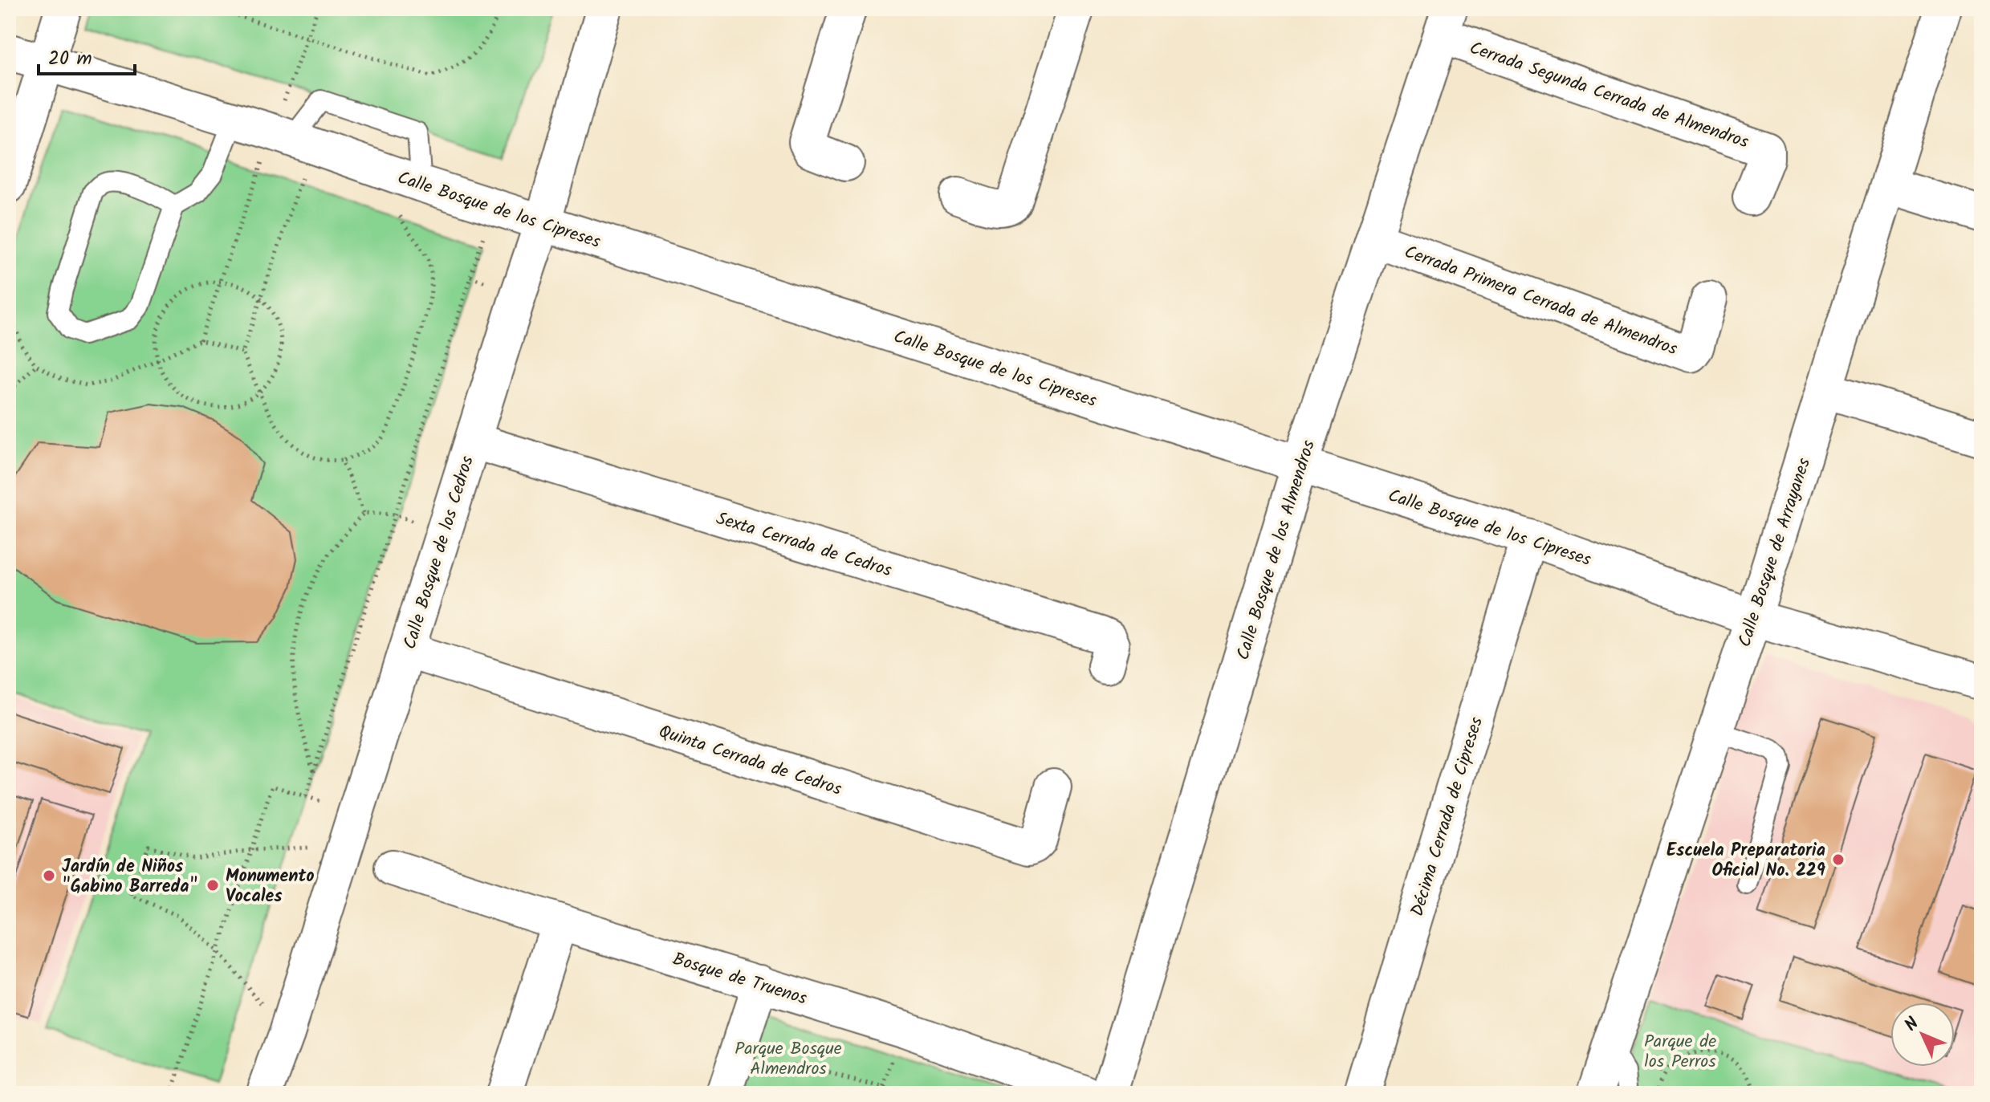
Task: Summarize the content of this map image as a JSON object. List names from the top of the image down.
{
  "streets": {
    "street": [
      "Cerrada Segunda Cerrada de Almendros",
      "Calle Bosque de los Cipreses",
      "Cerrada Primera Cerrada de Almendros",
      "Sexta Cerrada de Cedros",
      "Calle Bosque de los Almendros",
      "Calle Bosque de los Cedros",
      "Calle Bosque de Arrayanes",
      "Quinta Cerrada de Cedros",
      "Décima Cerrada de Cipreses",
      "Bosque de Truenos"
    ]
  },
  "crossings": [
    ["Cerrada Segunda Cerrada de Almendros", "Calle Bosque de los Almendros"],
    ["Calle Bosque de los Cipreses", "Calle Bosque de los Almendros"],
    ["Calle Bosque de los Cipreses", "Calle Bosque de los Cedros"],
    ["Calle Bosque de los Cipreses", "Calle Bosque de Arrayanes"],
    ["Calle Bosque de los Cipreses", "Décima Cerrada de Cipreses"],
    ["Cerrada Primera Cerrada de Almendros", "Calle Bosque de los Almendros"],
    ["Sexta Cerrada de Cedros", "Calle Bosque de los Cedros"],
    ["Calle Bosque de los Cedros", "Quinta Cerrada de Cedros"]
  ],
  "parks": ["Parque de los Perros", "Parque Bosque Almendros"],
  "places": ["Escuela Preparatoria Oficial No. 229", "Jardín de Niños \"Gabino Barreda\"", "Monumento Vocales"],
  "scale_bar": "20 m",
  "north": "top left"
}
